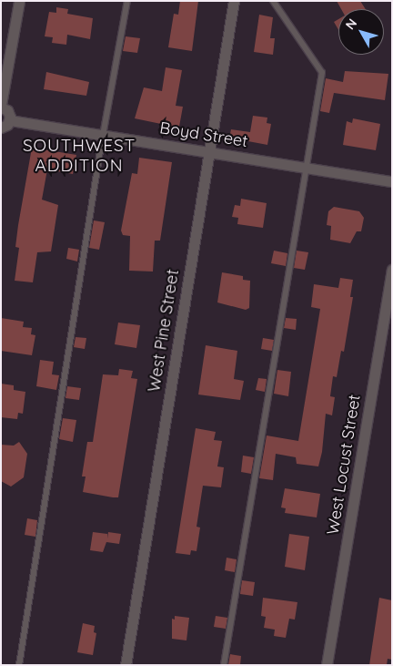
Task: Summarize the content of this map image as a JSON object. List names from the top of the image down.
{
  "streets": {
    "street": ["Boyd Street", "West Pine Street", "West Locust Street"]
  },
  "crossings": [
    ["Boyd Street", "West Pine Street"]
  ],
  "districts": ["SOUTHWEST ADDITION"],
  "north": "top left"
}
